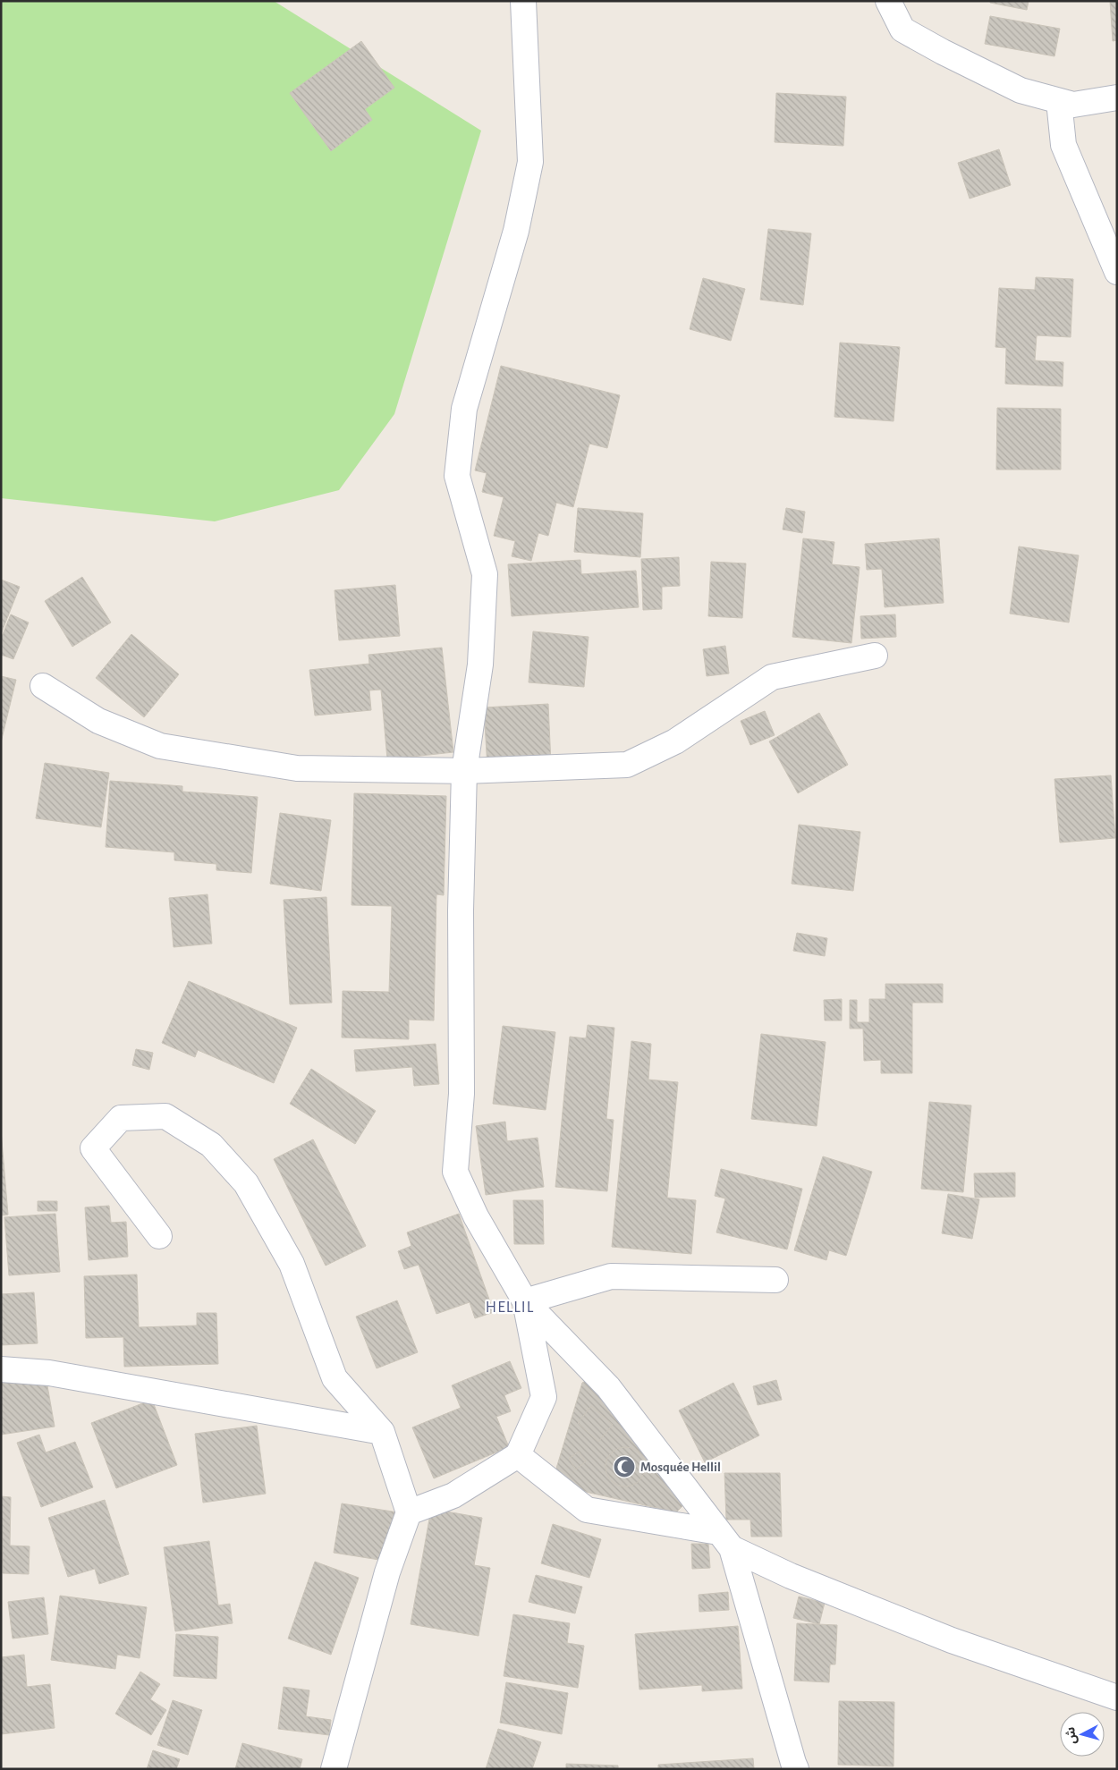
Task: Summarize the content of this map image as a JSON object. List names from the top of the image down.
{
  "districts": ["HELLIL"],
  "places": {
    "mosque": ["Mosquée Hellil"]
  },
  "north": "left"
}
